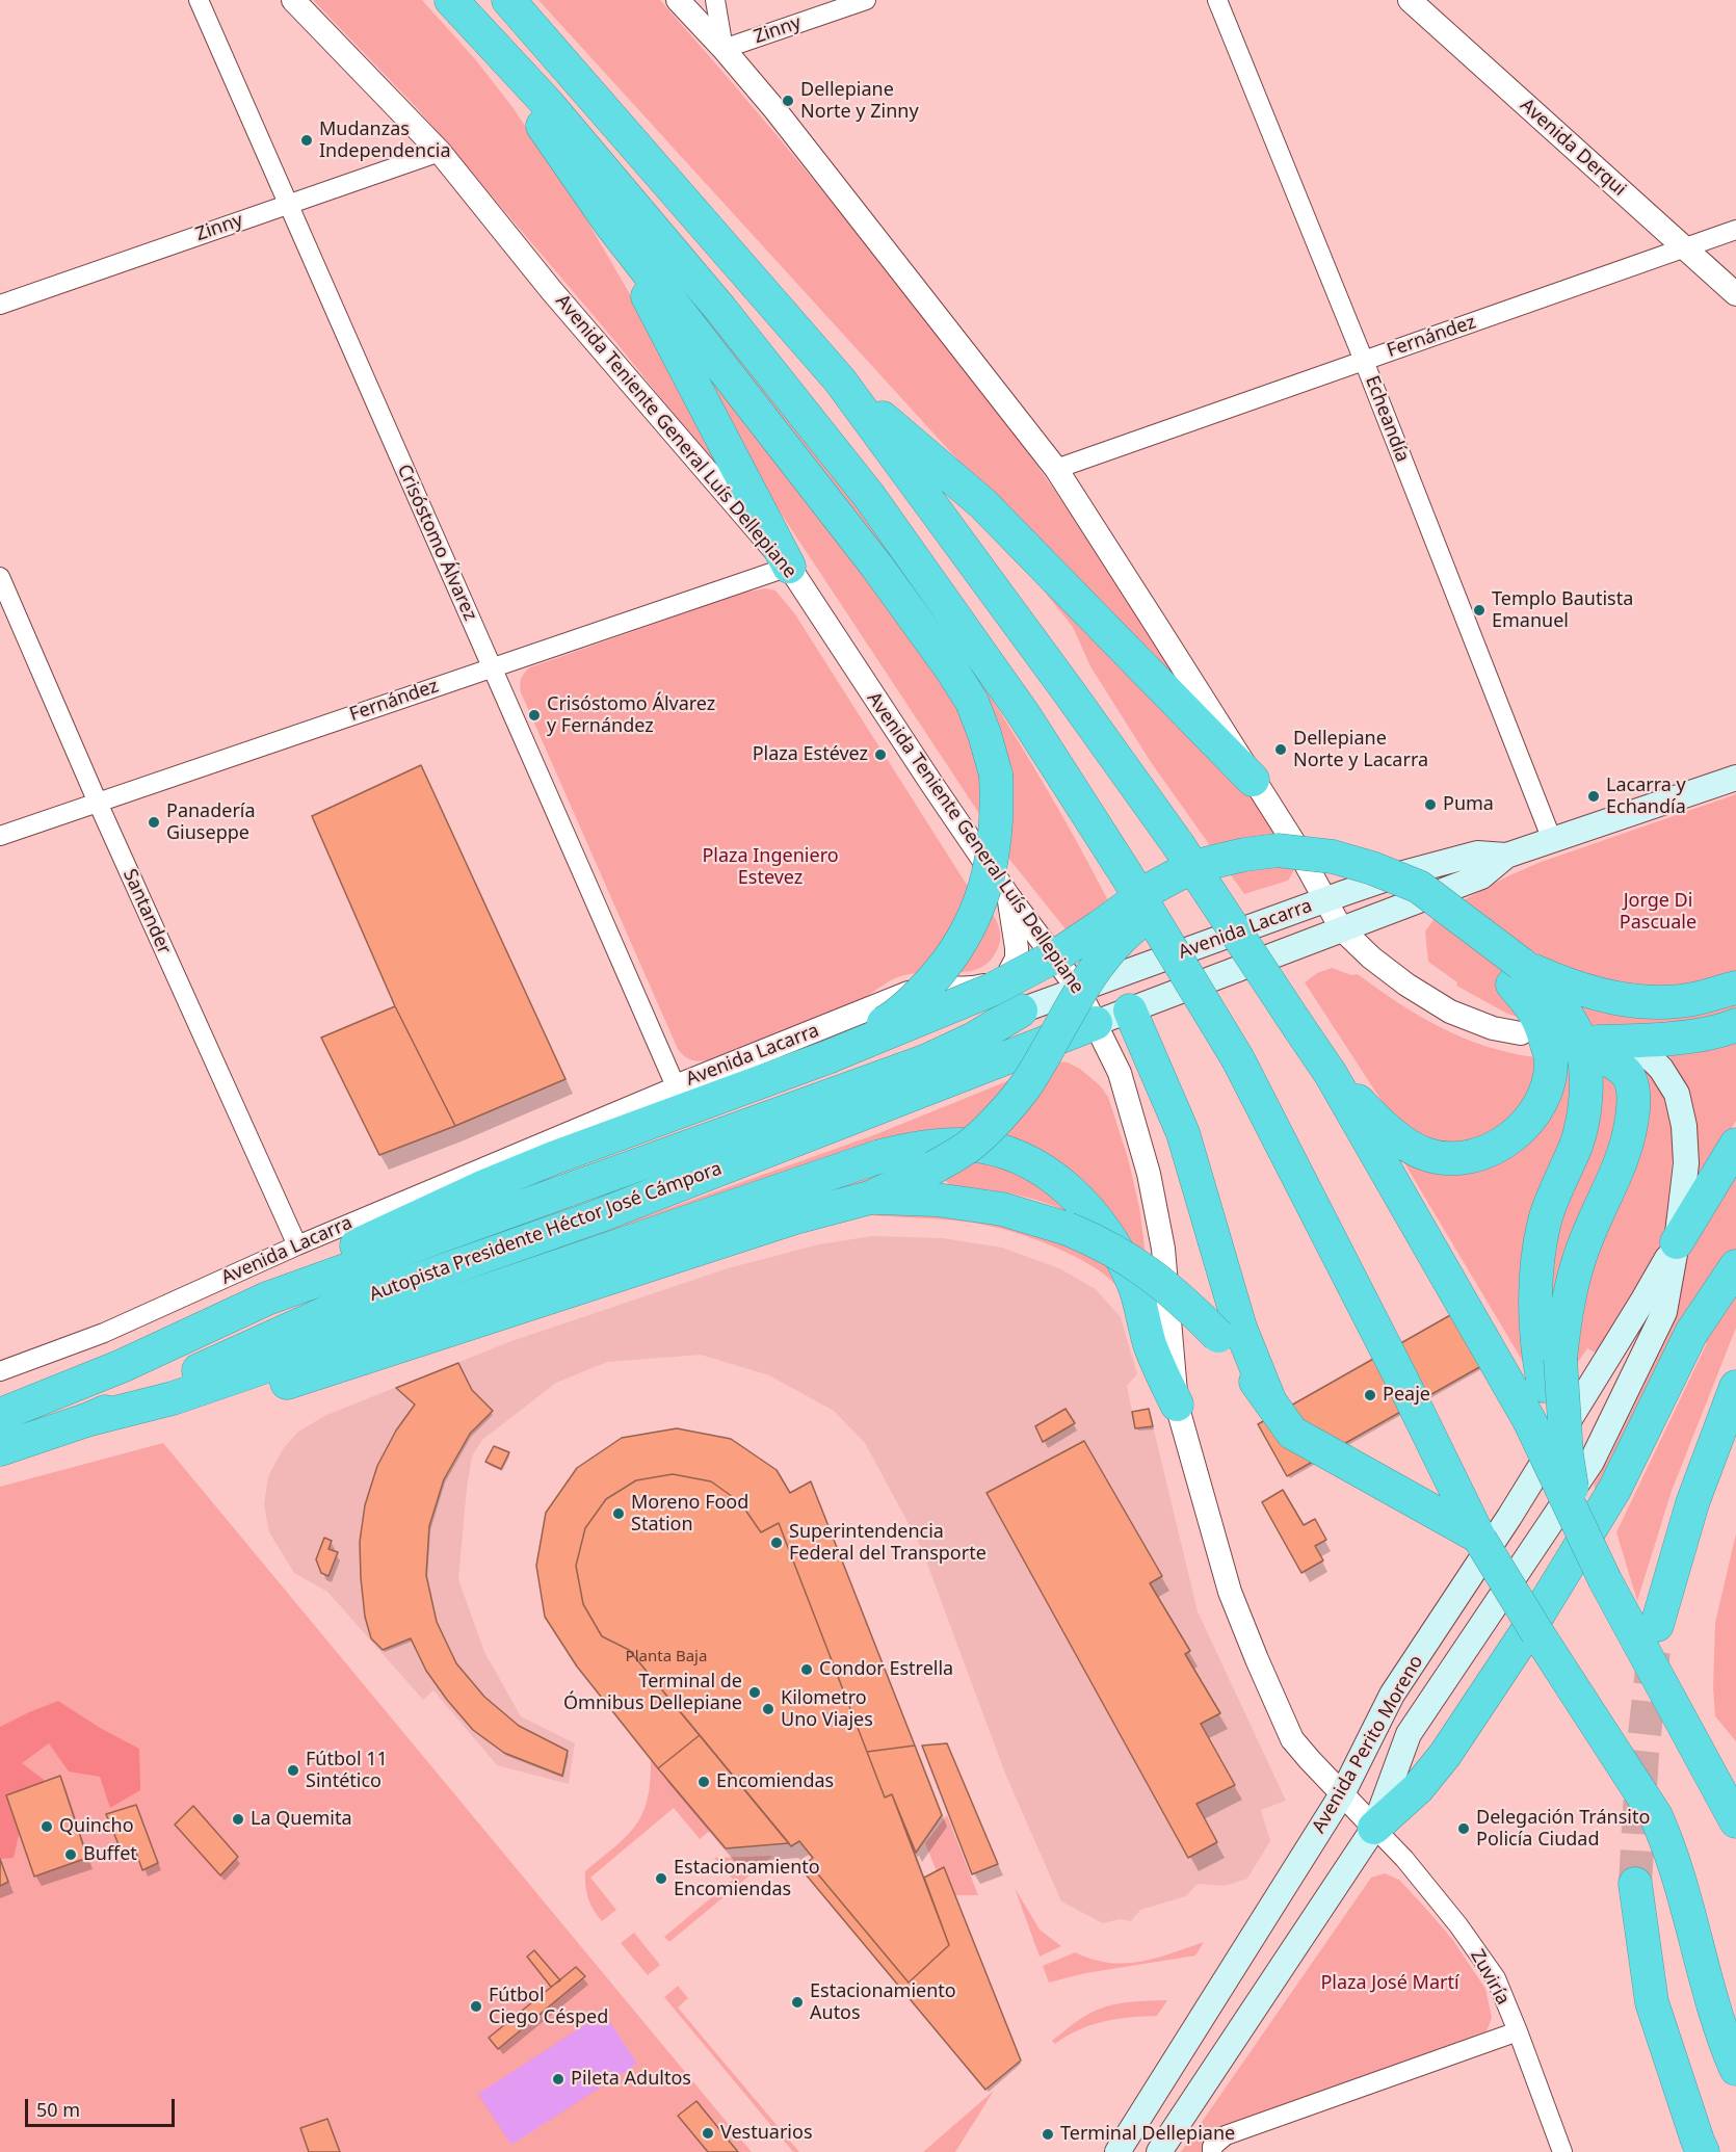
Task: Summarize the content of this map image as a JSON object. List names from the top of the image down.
{
  "streets": {
    "highway": ["Autopista Presidente Héctor José Cámpora"],
    "main road": ["Avenida Lacarra", "Avenida Perito Moreno"],
    "street": [
      "Zinny",
      "Avenida Derqui",
      "Fernández",
      "Echeandía",
      "Avenida Teniente General Luís Dellepiane",
      "Crisóstomo Álvarez",
      "Santander",
      "Zuviría"
    ]
  },
  "crossings": [
    ["Zinny", "Avenida Teniente General Luís Dellepiane"],
    ["Zinny", "Crisóstomo Álvarez"],
    ["Avenida Derqui", "Fernández"],
    ["Fernández", "Echeandía"],
    ["Fernández", "Avenida Teniente General Luís Dellepiane"],
    ["Fernández", "Crisóstomo Álvarez"],
    ["Fernández", "Santander"],
    ["Echeandía", "Avenida Lacarra"],
    ["Avenida Teniente General Luís Dellepiane", "Avenida Lacarra"],
    ["Avenida Teniente General Luís Dellepiane", "Autopista Presidente Héctor José Cámpora"],
    ["Avenida Teniente General Luís Dellepiane", "Avenida Perito Moreno"],
    ["Avenida Teniente General Luís Dellepiane", "Zuviría"],
    ["Crisóstomo Álvarez", "Avenida Lacarra"],
    ["Santander", "Avenida Lacarra"],
    ["Avenida Lacarra", "Autopista Presidente Héctor José Cámpora"]
  ],
  "parks": ["Plaza Ingeniero Estevez", "Jorge Di Pascuale", "Plaza José Martí"],
  "places": [
    "Dellepiane Norte y Zinny",
    "Mudanzas Independencia",
    "Templo Bautista Emanuel",
    "Crisóstomo Álvarez y Fernández",
    "Dellepiane Norte y Lacarra",
    "Plaza Estévez",
    "Lacarra y Echandía",
    "Puma",
    "Panadería Giuseppe",
    "Peaje",
    "Moreno Food Station",
    "Superintendencia Federal del Transporte",
    "Condor Estrella",
    "Terminal de Ómnibus Dellepiane",
    "Kilometro Uno Viajes",
    "Fútbol 11 Sintético",
    "Encomiendas",
    "La Quemita",
    "Quincho",
    "Delegación Tránsito Policía Ciudad",
    "Buffet",
    "Estacionamiento Encomiendas",
    "Estacionamiento Autos",
    "Fútbol Ciego Césped",
    "Pileta Adultos",
    "Vestuarios",
    "Terminal Dellepiane"
  ],
  "house_numbers": ["Planta Baja"],
  "scale_bar": "50 m"
}
